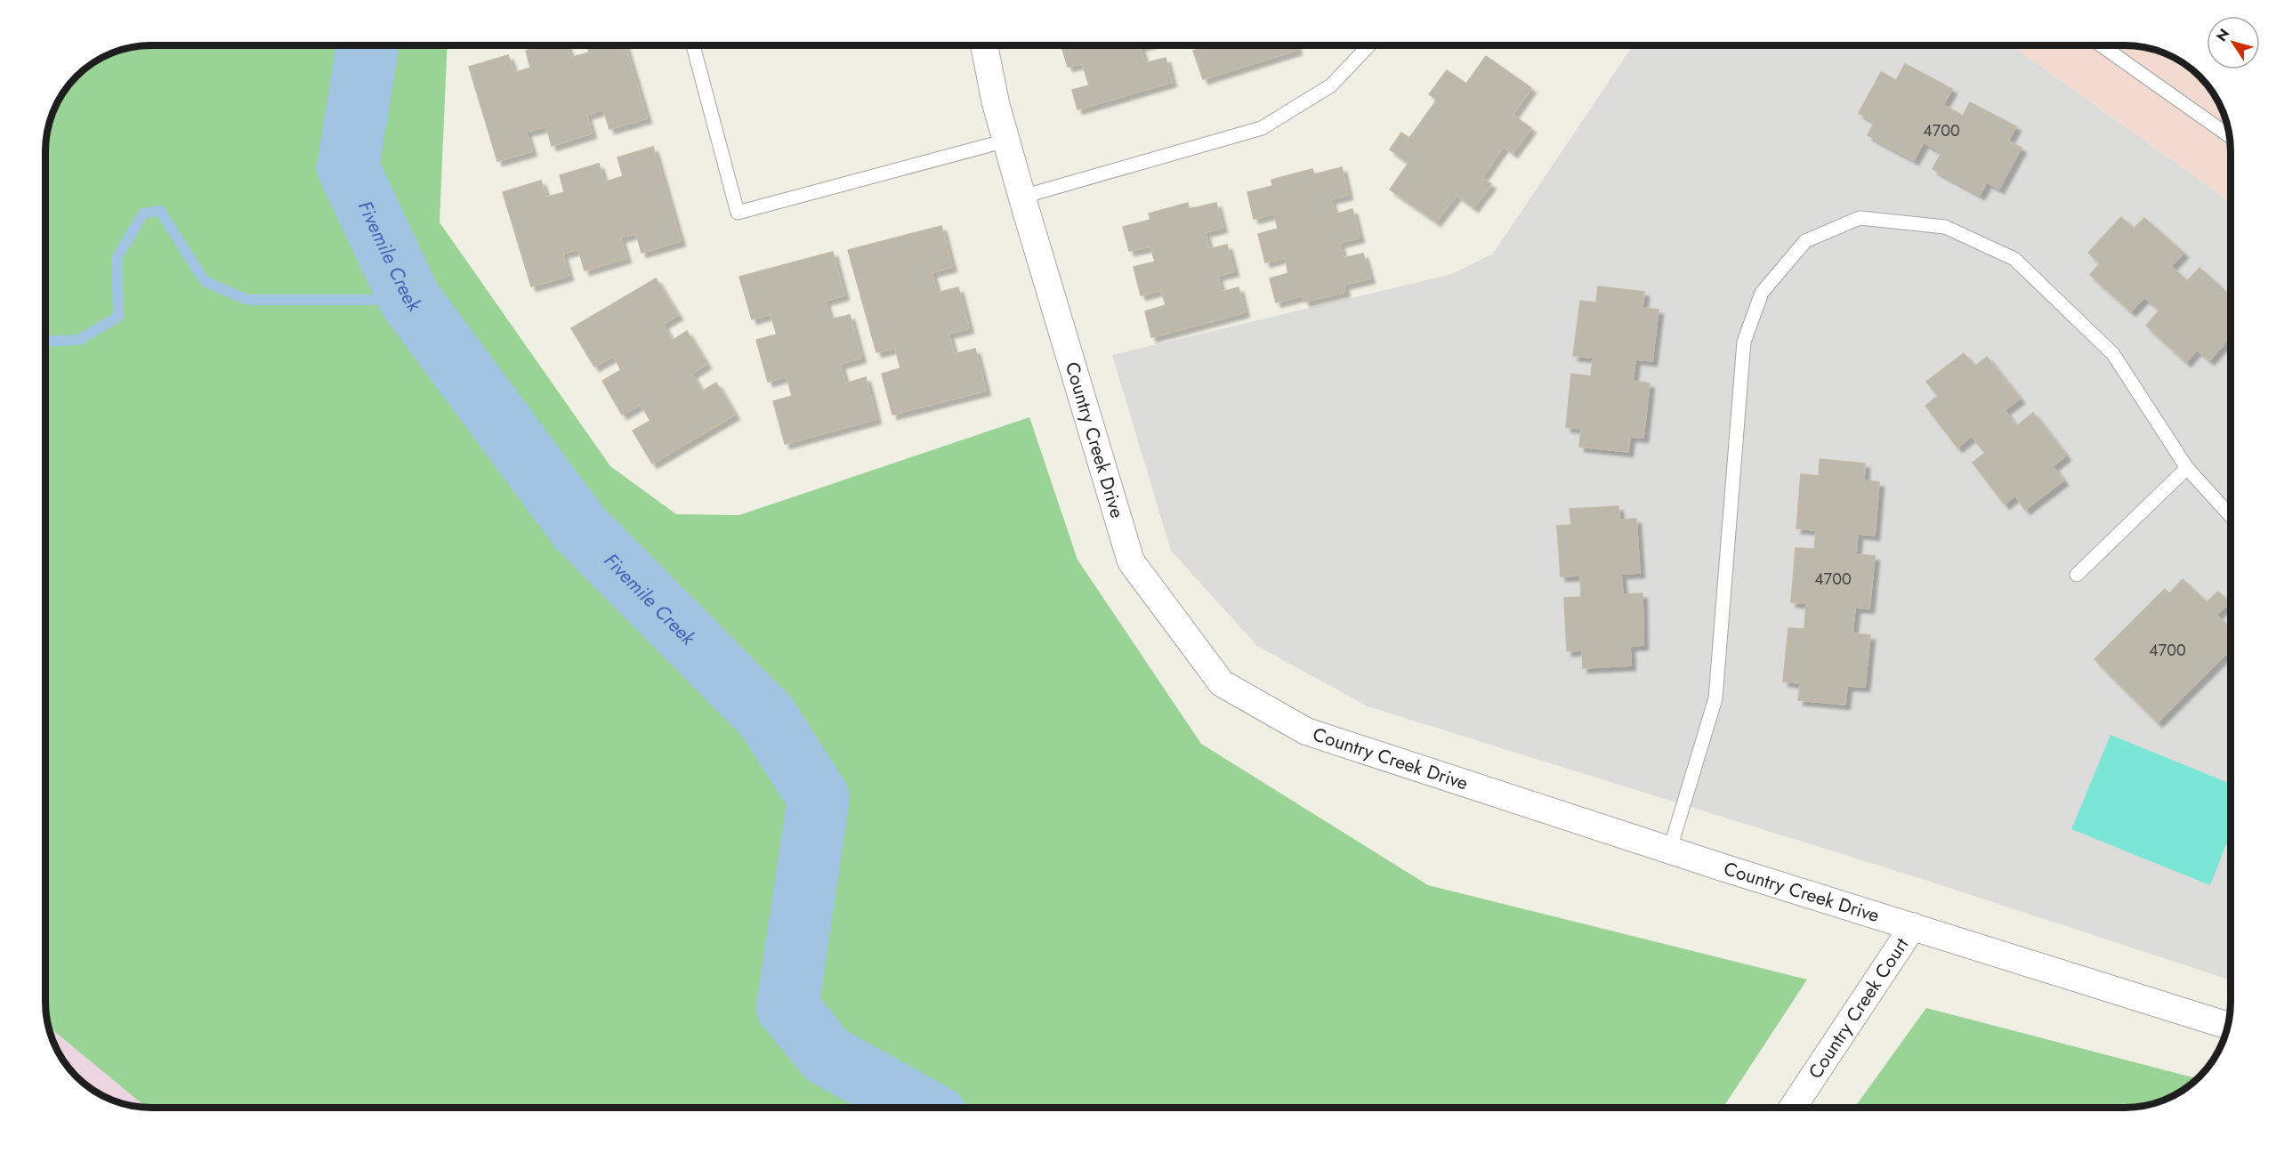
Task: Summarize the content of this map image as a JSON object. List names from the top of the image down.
{
  "streets": {
    "street": ["Country Creek Drive", "Country Creek Court"]
  },
  "crossings": [
    ["Country Creek Drive", "Country Creek Court"]
  ],
  "water": ["Fivemile Creek"],
  "house_numbers": ["4700", "4700", "4700"],
  "north": "top left"
}
